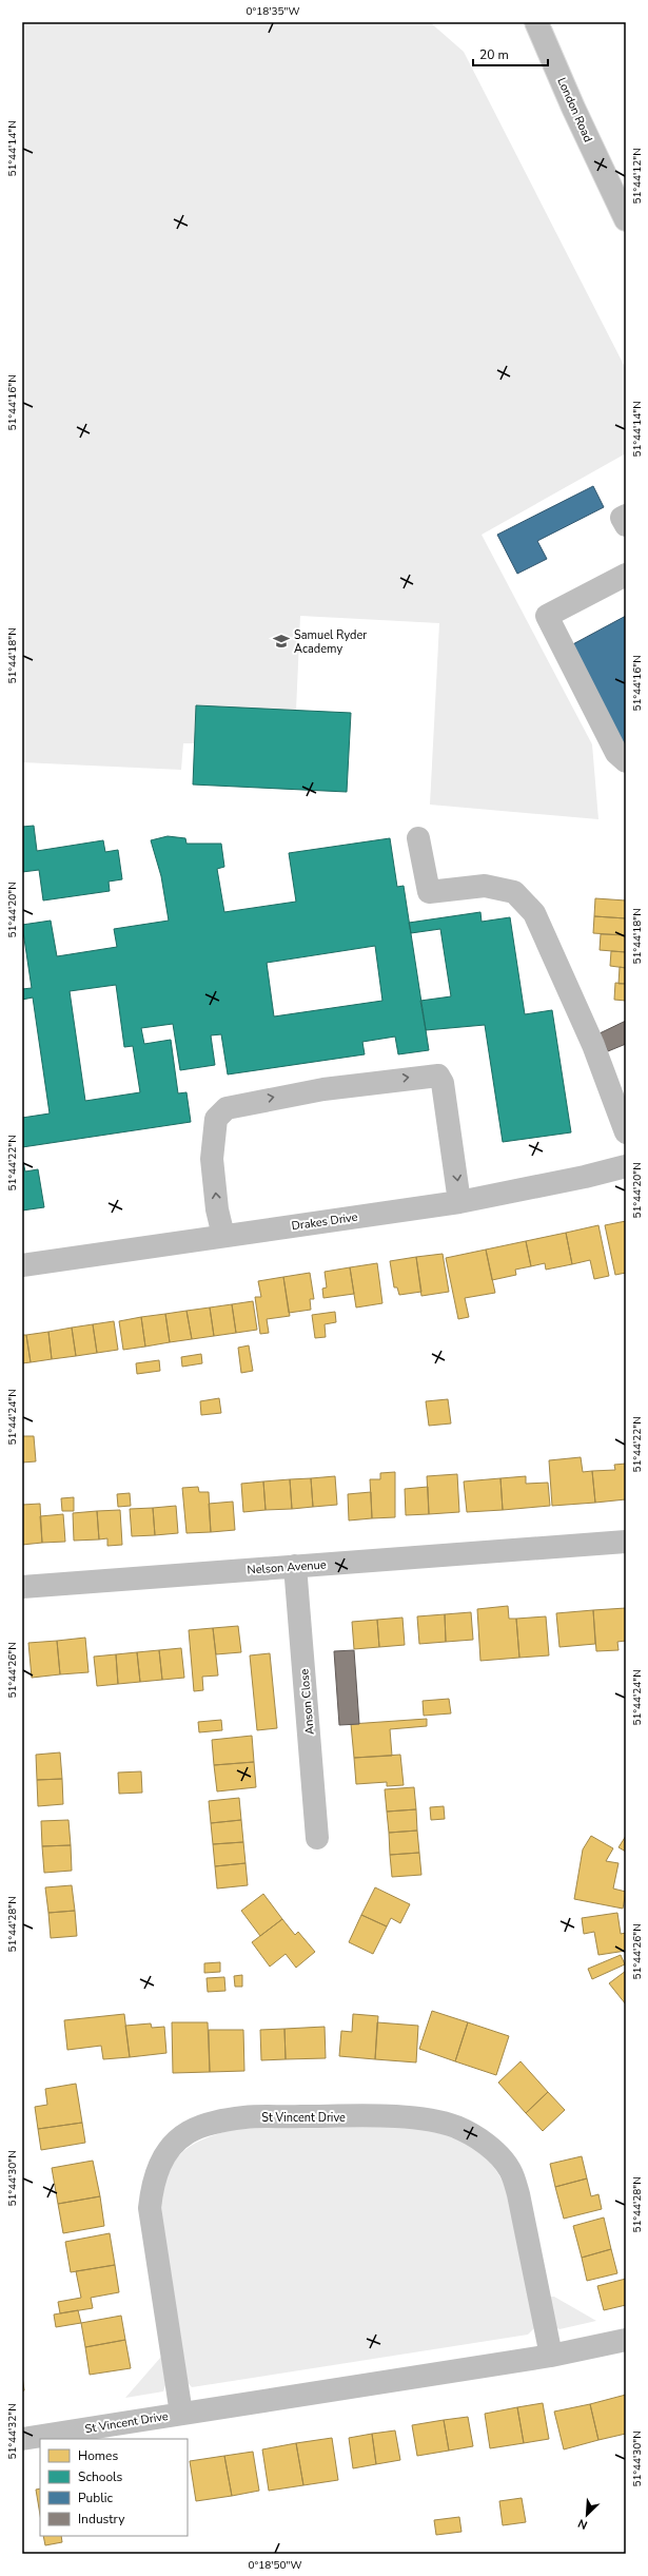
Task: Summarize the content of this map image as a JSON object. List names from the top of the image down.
{
  "streets": {
    "street": [
      "London Road",
      "Drakes Drive",
      "Nelson Avenue",
      "Anson Close",
      "St Vincent Drive"
    ]
  },
  "crossings": [
    ["Nelson Avenue", "Anson Close"]
  ],
  "places": {
    "school or university": ["Samuel Ryder Academy"]
  },
  "legend": [
    "Homes",
    "Schools",
    "Public",
    "Industry"
  ],
  "scale_bar": "20 m",
  "north": "bottom left",
  "coordinates": [
    "0°18'35\"W",
    "51°44'14\"N",
    "51°44'12\"N",
    "51°44'16\"N",
    "51°44'18\"N",
    "51°44'20\"N",
    "51°44'22\"N",
    "51°44'24\"N",
    "51°44'26\"N",
    "51°44'28\"N",
    "51°44'30\"N",
    "51°44'32\"N",
    "0°18'50\"W"
  ]
}
